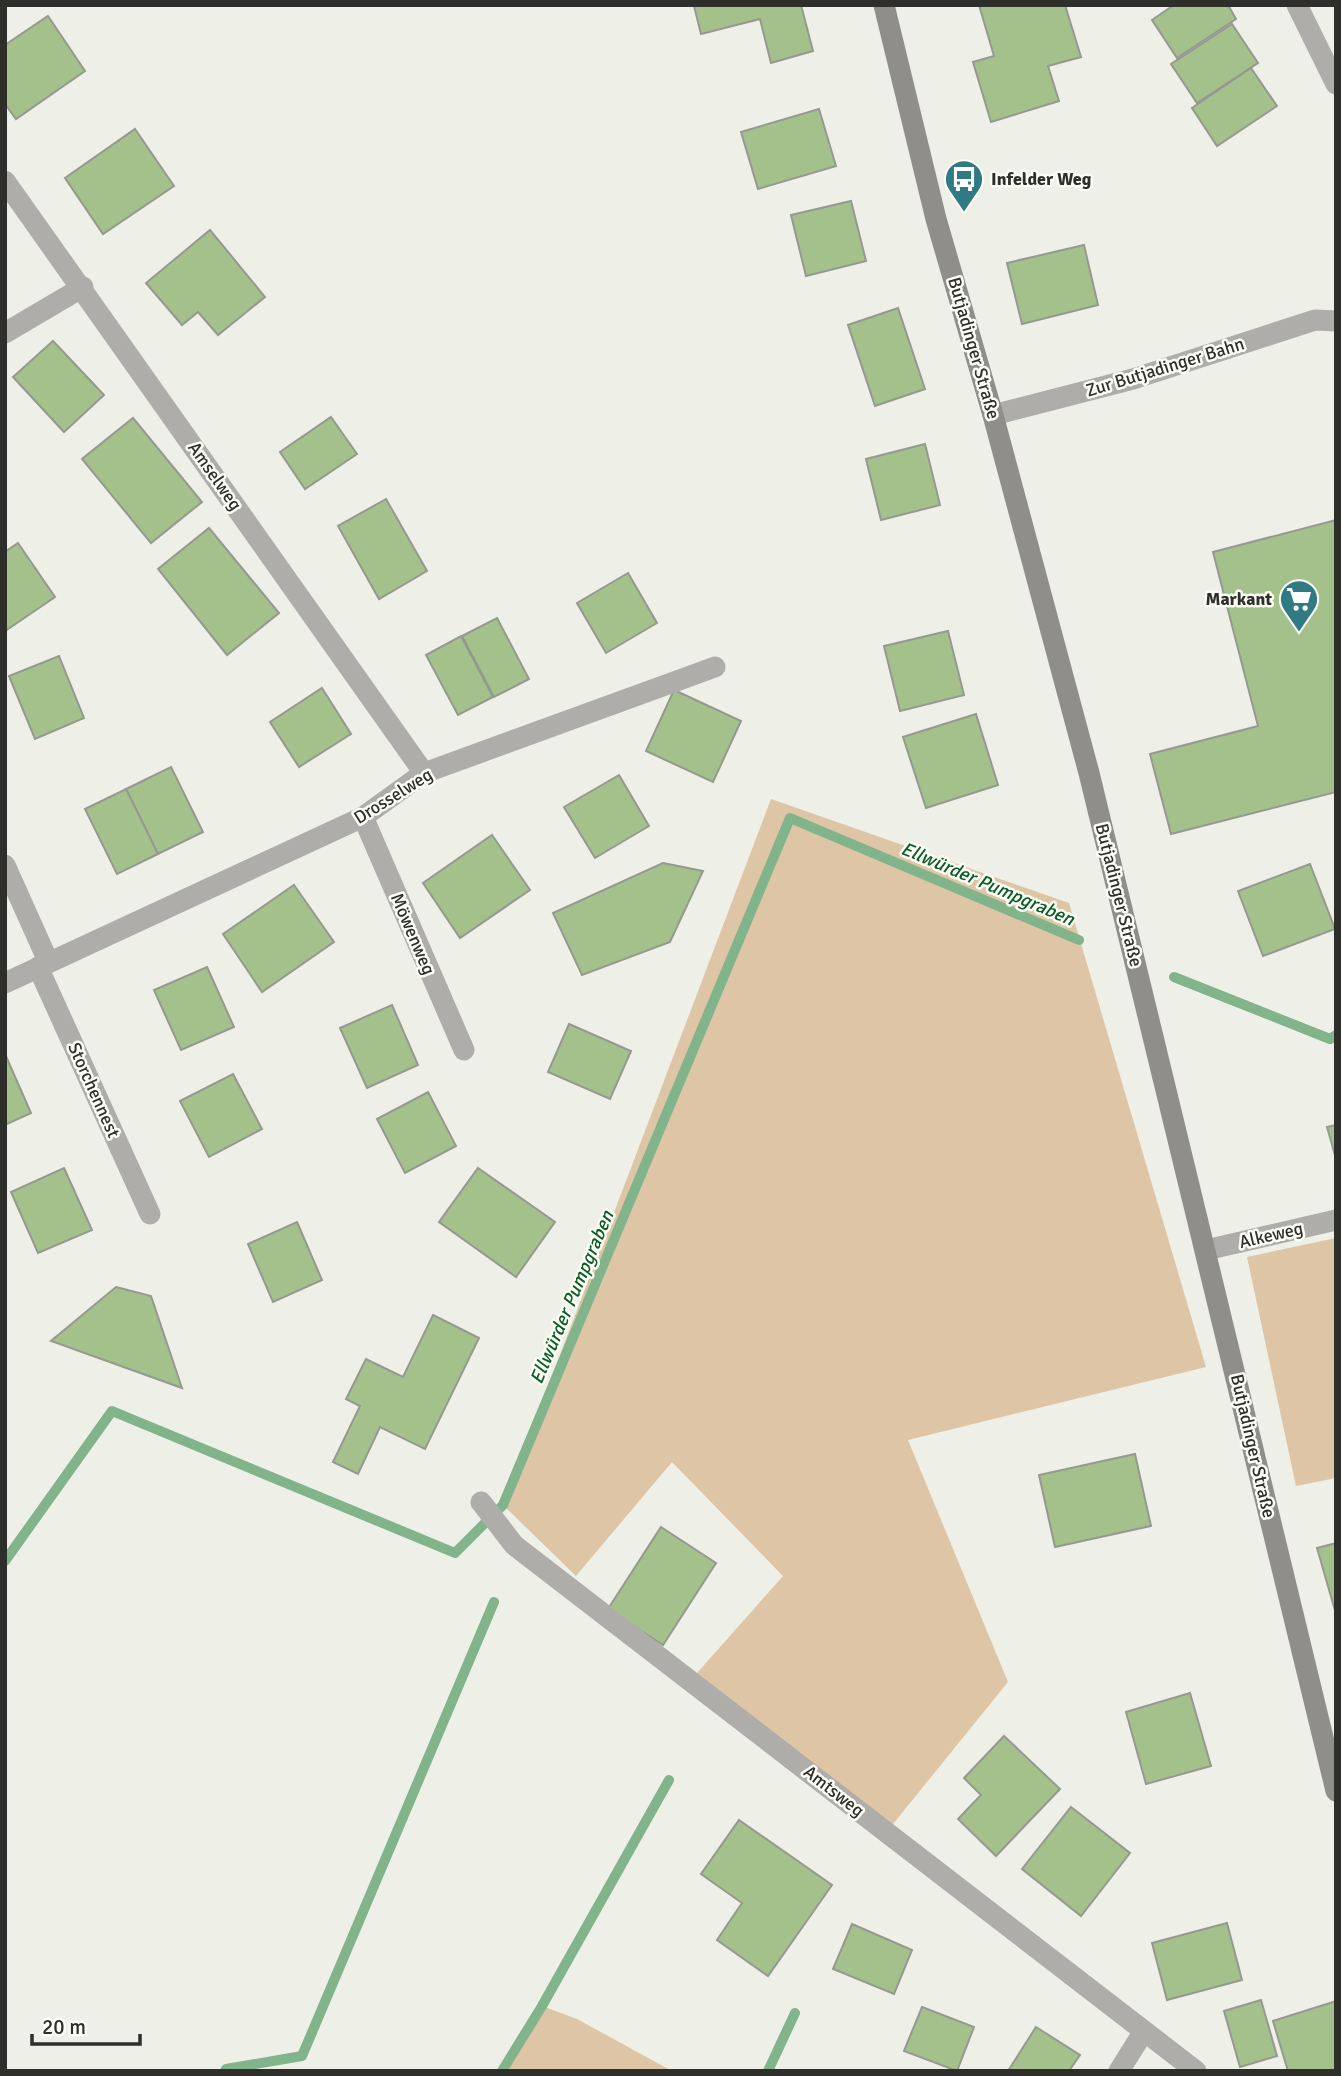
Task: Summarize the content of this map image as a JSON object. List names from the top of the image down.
{
  "streets": {
    "main road": ["Butjadinger Straße"],
    "street": [
      "Zur Butjadinger Bahn",
      "Amselweg",
      "Drosselweg",
      "Möwenweg",
      "Storchennest",
      "Alkeweg",
      "Amtsweg"
    ]
  },
  "crossings": [
    ["Butjadinger Straße", "Zur Butjadinger Bahn"],
    ["Butjadinger Straße", "Alkeweg"],
    ["Amselweg", "Drosselweg"],
    ["Drosselweg", "Möwenweg"],
    ["Drosselweg", "Storchennest"]
  ],
  "water": ["Ellwürder Pumpgraben"],
  "places": {
    "bus stop": ["Infelder Weg"],
    "supermarket": ["Markant"]
  },
  "scale_bar": "20 m"
}
